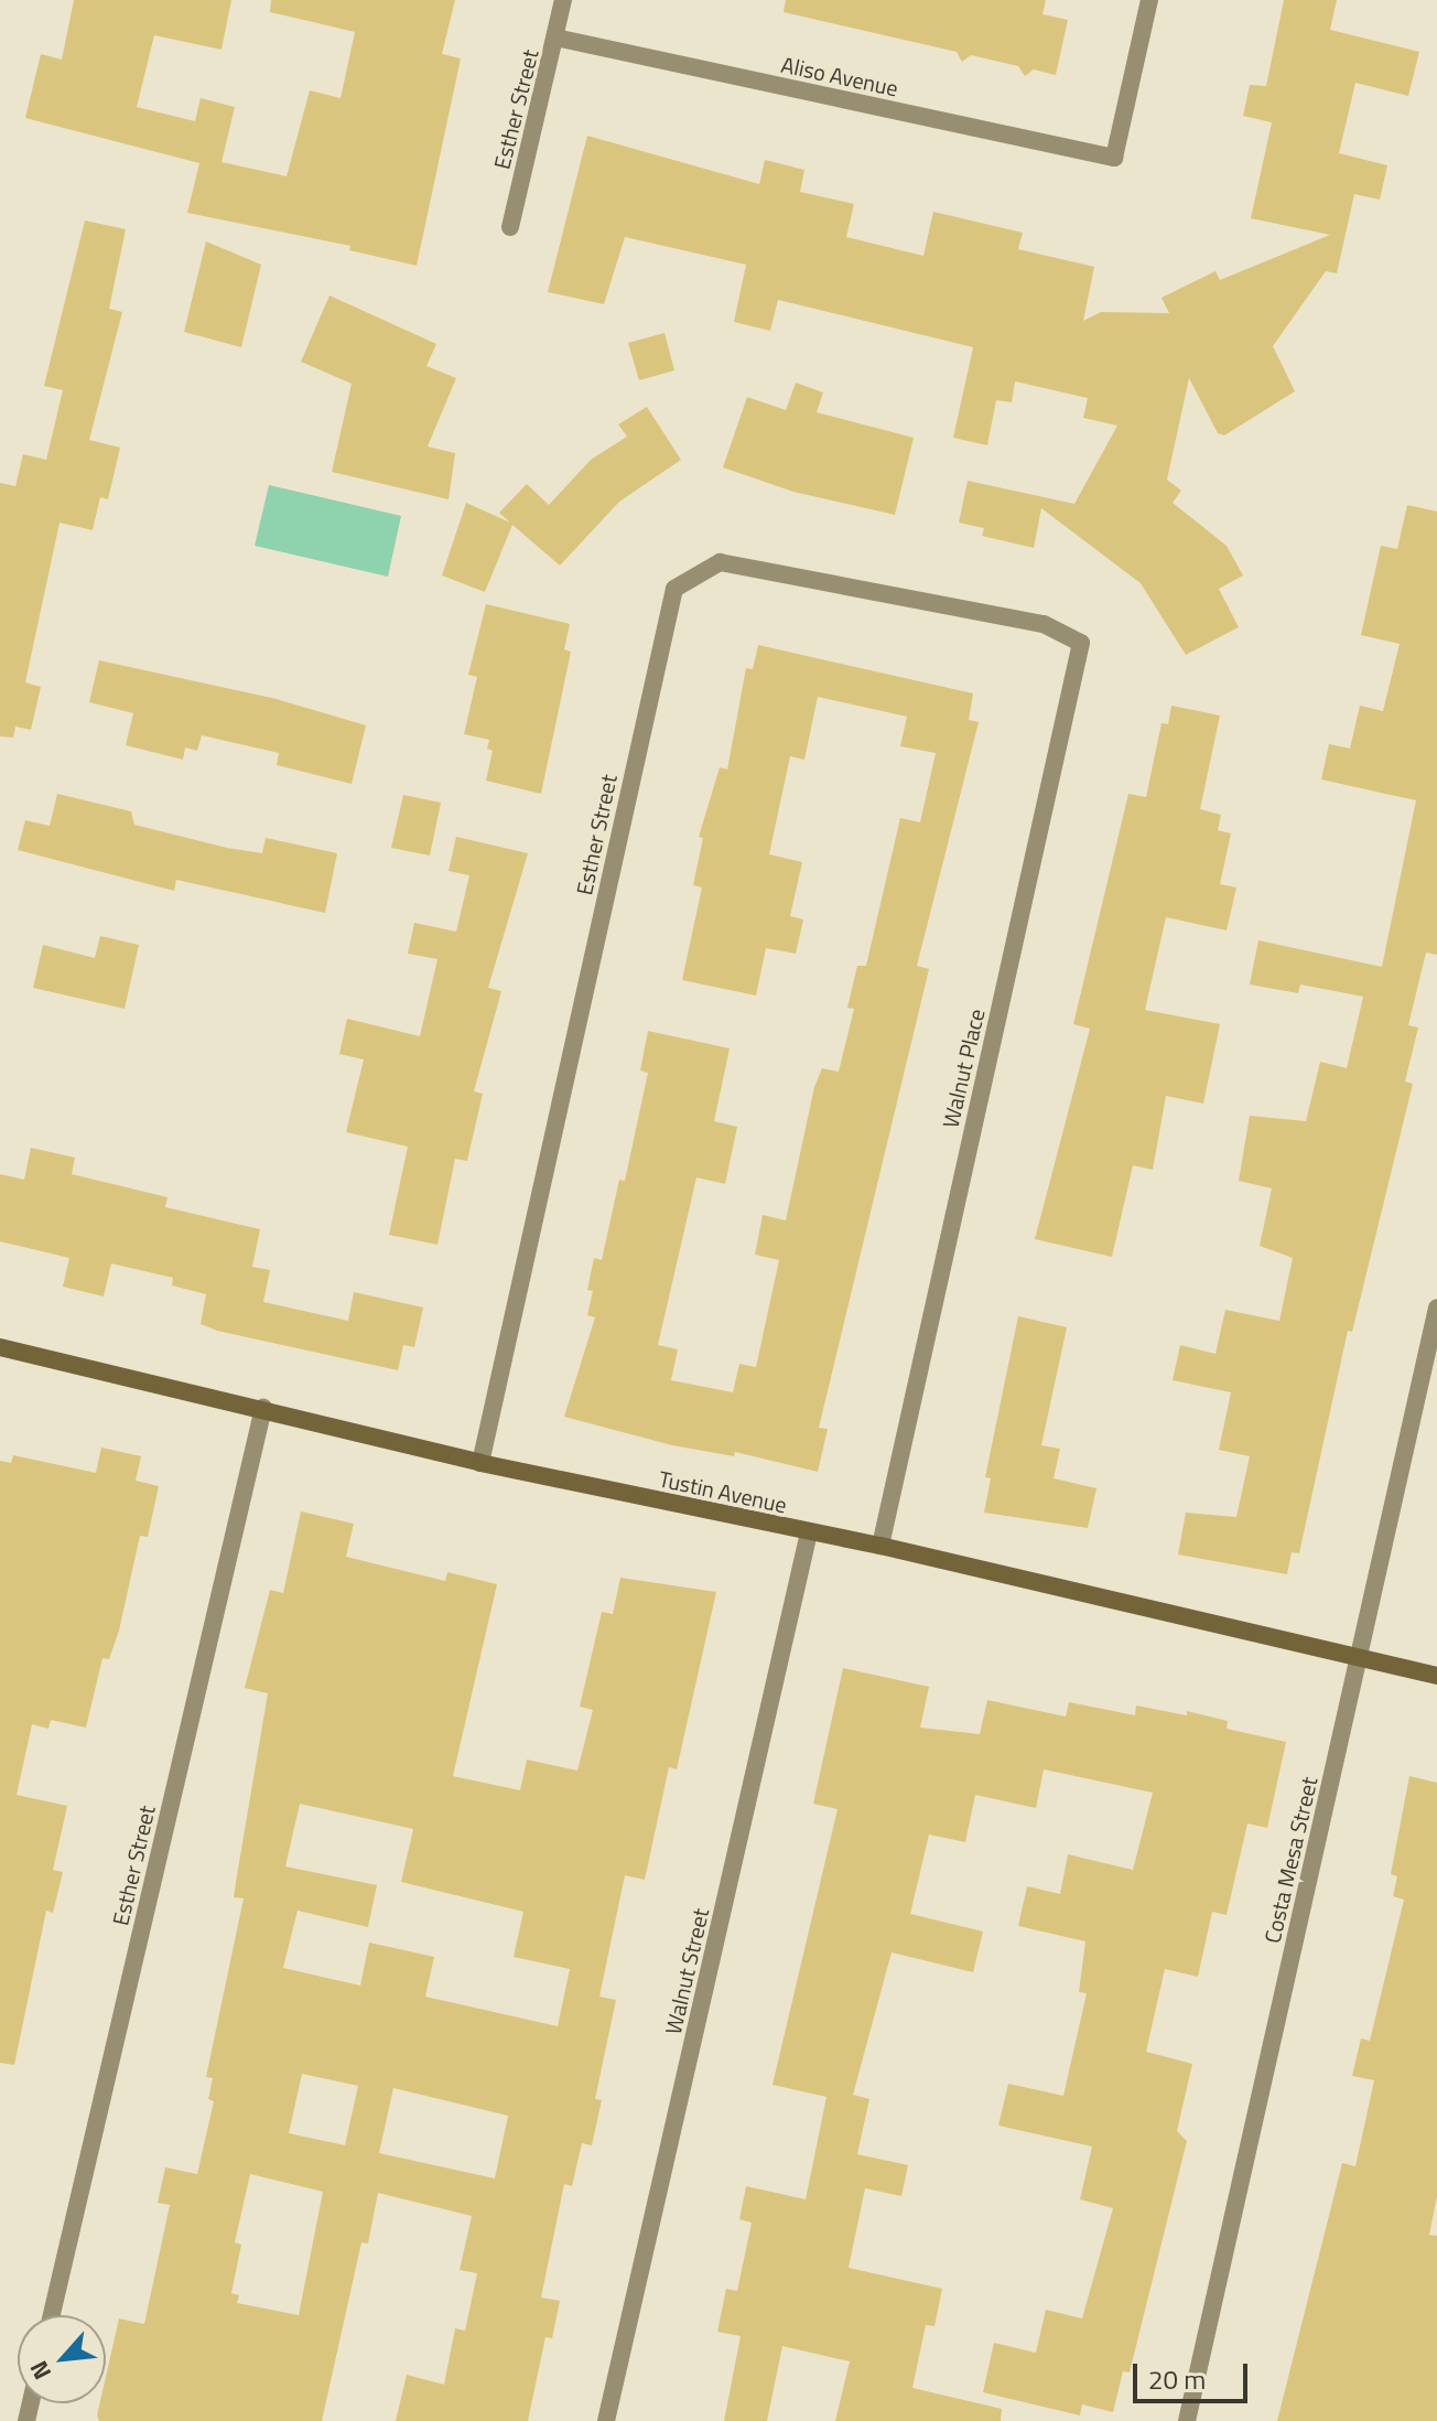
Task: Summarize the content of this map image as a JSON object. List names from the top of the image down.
{
  "streets": {
    "street": [
      "Aliso Avenue",
      "Esther Street",
      "Walnut Place",
      "Tustin Avenue",
      "Costa Mesa Street",
      "Walnut Street"
    ]
  },
  "crossings": [
    ["Aliso Avenue", "Esther Street"],
    ["Esther Street", "Walnut Place"],
    ["Esther Street", "Tustin Avenue"],
    ["Walnut Place", "Tustin Avenue"],
    ["Tustin Avenue", "Costa Mesa Street"],
    ["Tustin Avenue", "Walnut Street"]
  ],
  "scale_bar": "20 m",
  "north": "bottom left"
}
